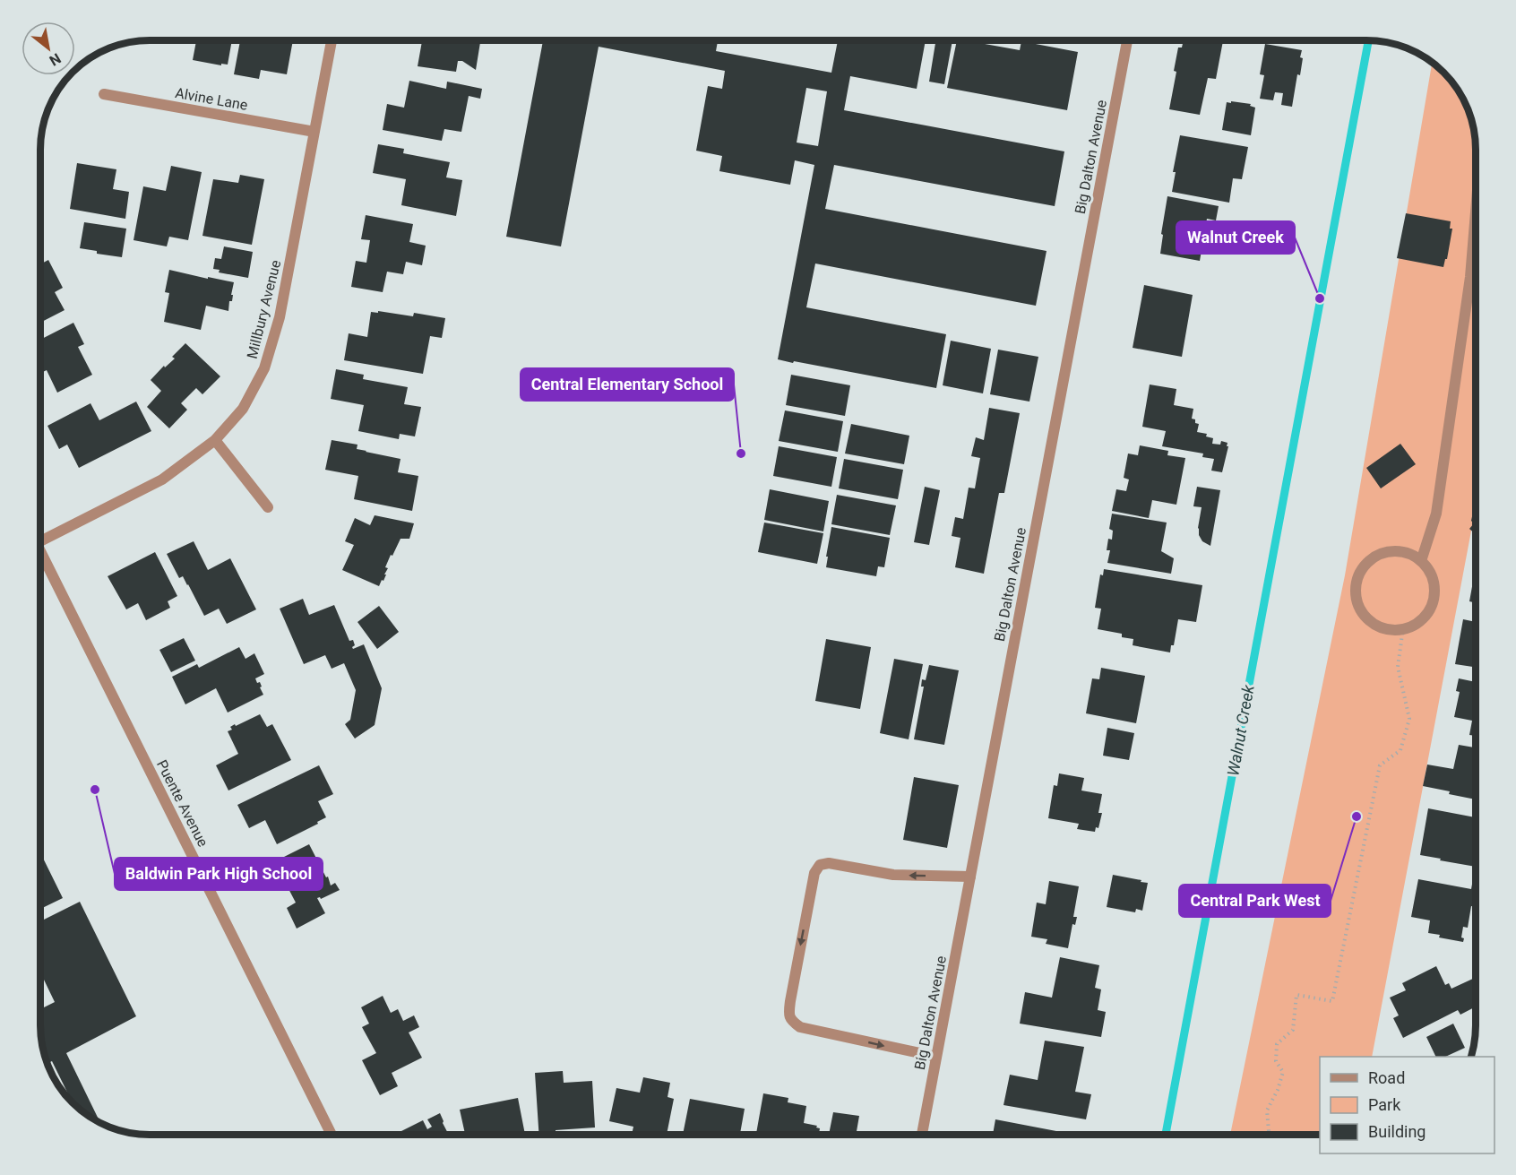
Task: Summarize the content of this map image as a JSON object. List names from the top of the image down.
{
  "streets": {
    "street": [
      "Alvine Lane",
      "Big Dalton Avenue",
      "Millbury Avenue",
      "Puente Avenue"
    ]
  },
  "crossings": [
    ["Alvine Lane", "Millbury Avenue"]
  ],
  "water": ["Walnut Creek"],
  "places": [
    "Walnut Creek",
    "Central Elementary School",
    "Baldwin Park High School",
    "Central Park West"
  ],
  "legend": ["Road", "Park", "Building"],
  "north": "bottom right"
}
